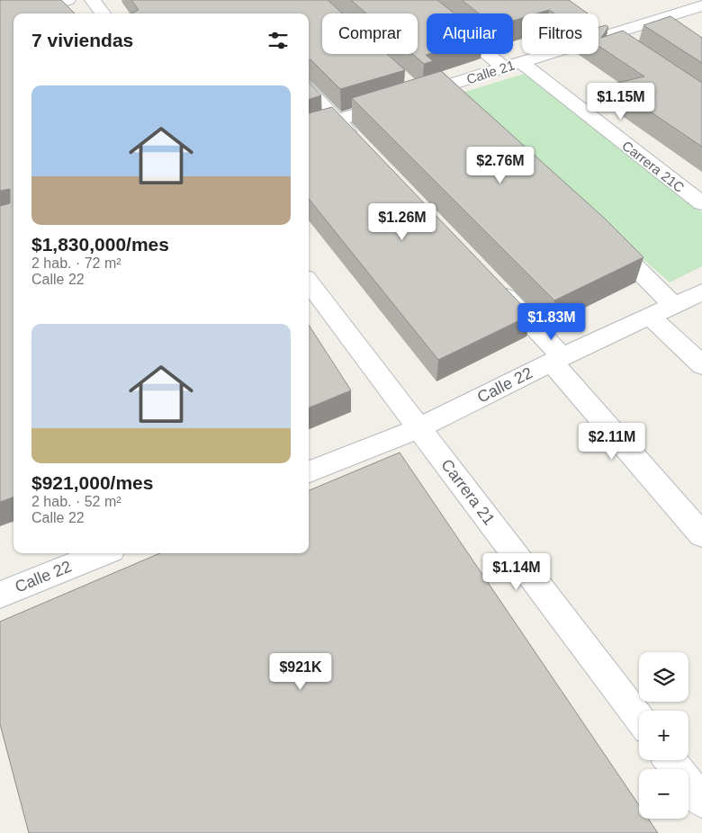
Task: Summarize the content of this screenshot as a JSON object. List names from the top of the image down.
{
  "streets": {
    "street": [
      "Calle 21",
      "Carrera 21C",
      "Calle 22",
      "Carrera 21"
    ]
  },
  "crossings": [
    ["Calle 21", "Carrera 21C"],
    ["Calle 22", "Carrera 21"]
  ],
  "page": {
    "chip": ["Comprar", "Alquilar", "Filtros"],
    "heading": "7 viviendas",
    "list": [
      {
        "name": "$1,830,000/mes",
        "note": "2 hab. · 72 m² · Calle 22"
      },
      {
        "name": "$921,000/mes",
        "note": "2 hab. · 52 m² · Calle 22"
      }
    ],
    "price": [
      "$1.15M",
      "$2.76M",
      "$1.26M",
      "$1.83M",
      "$2.11M",
      "$1.14M",
      "$921K"
    ],
    "map_buttons": ["+", "−"]
  }
}
